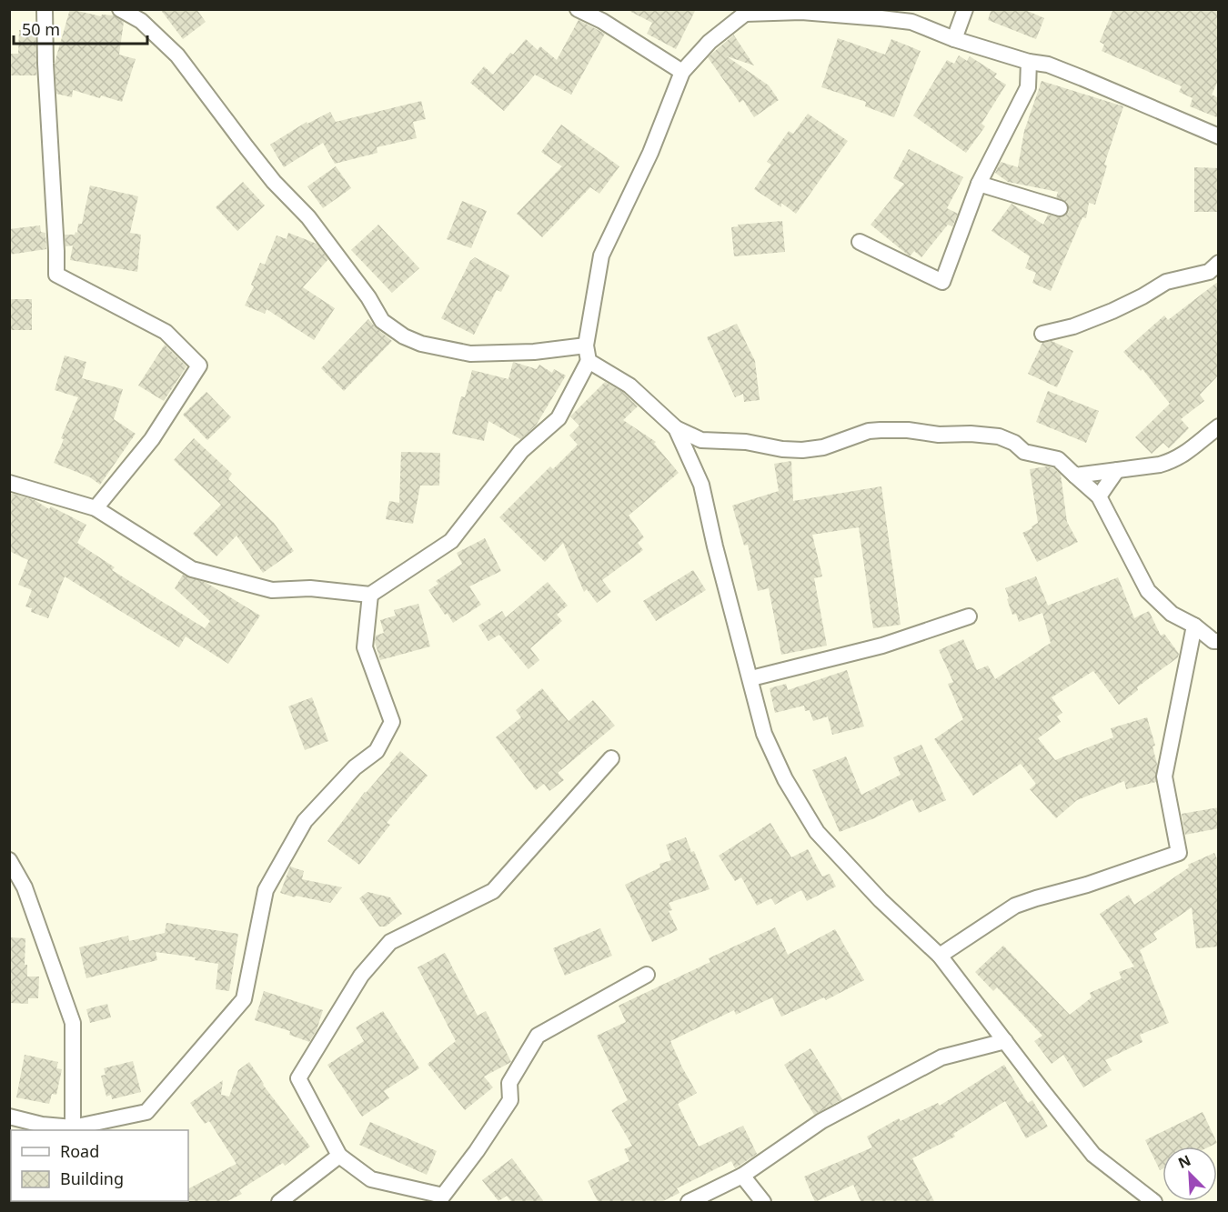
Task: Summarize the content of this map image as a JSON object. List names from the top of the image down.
{
  "legend": ["Road", "Building"],
  "scale_bar": "50 m",
  "north": "top left"
}
